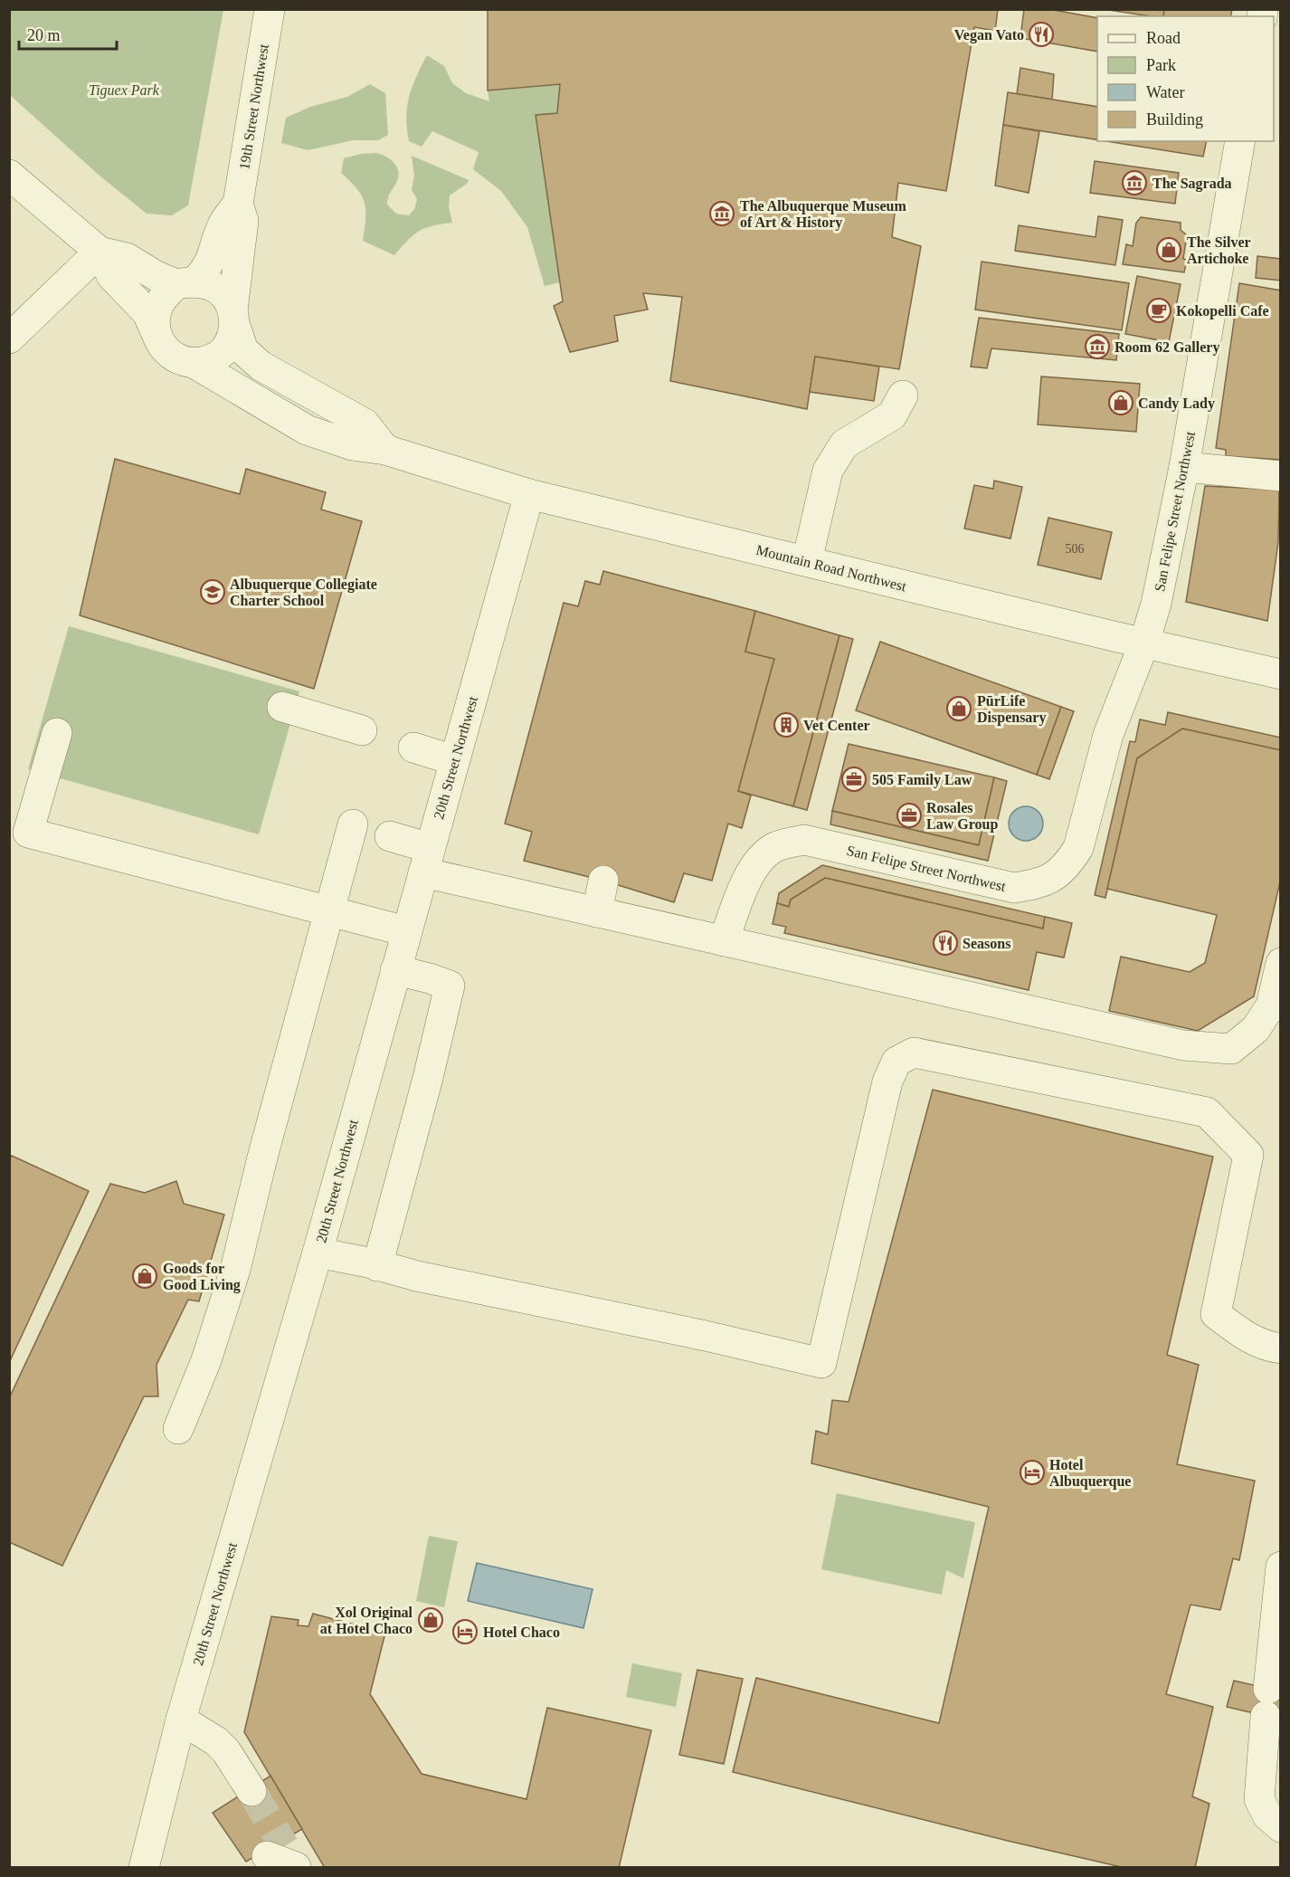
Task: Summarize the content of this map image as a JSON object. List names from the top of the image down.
{
  "streets": {
    "street": [
      "19th Street Northwest",
      "San Felipe Street Northwest",
      "Mountain Road Northwest",
      "20th Street Northwest"
    ]
  },
  "crossings": [
    ["19th Street Northwest", "Mountain Road Northwest"],
    ["San Felipe Street Northwest", "Mountain Road Northwest"],
    ["Mountain Road Northwest", "20th Street Northwest"]
  ],
  "parks": ["Tiguex Park"],
  "places": {
    "restaurant": ["Vegan Vato", "Seasons"],
    "museum": ["The Sagrada", "The Albuquerque Museum of Art & History", "Room 62 Gallery"],
    "shop": [
      "The Silver Artichoke",
      "Candy Lady",
      "PūrLife Dispensary",
      "Goods for Good Living",
      "Xol Original at Hotel Chaco"
    ],
    "cafe": ["Kokopelli Cafe"],
    "school or university": ["Albuquerque Collegiate Charter School"],
    "building": ["Vet Center"],
    "office": ["505 Family Law", "Rosales Law Group"],
    "hotel": ["Hotel Albuquerque", "Hotel Chaco"]
  },
  "house_numbers": ["506"],
  "legend": [
    "Road",
    "Park",
    "Water",
    "Building"
  ],
  "scale_bar": "20 m"
}
